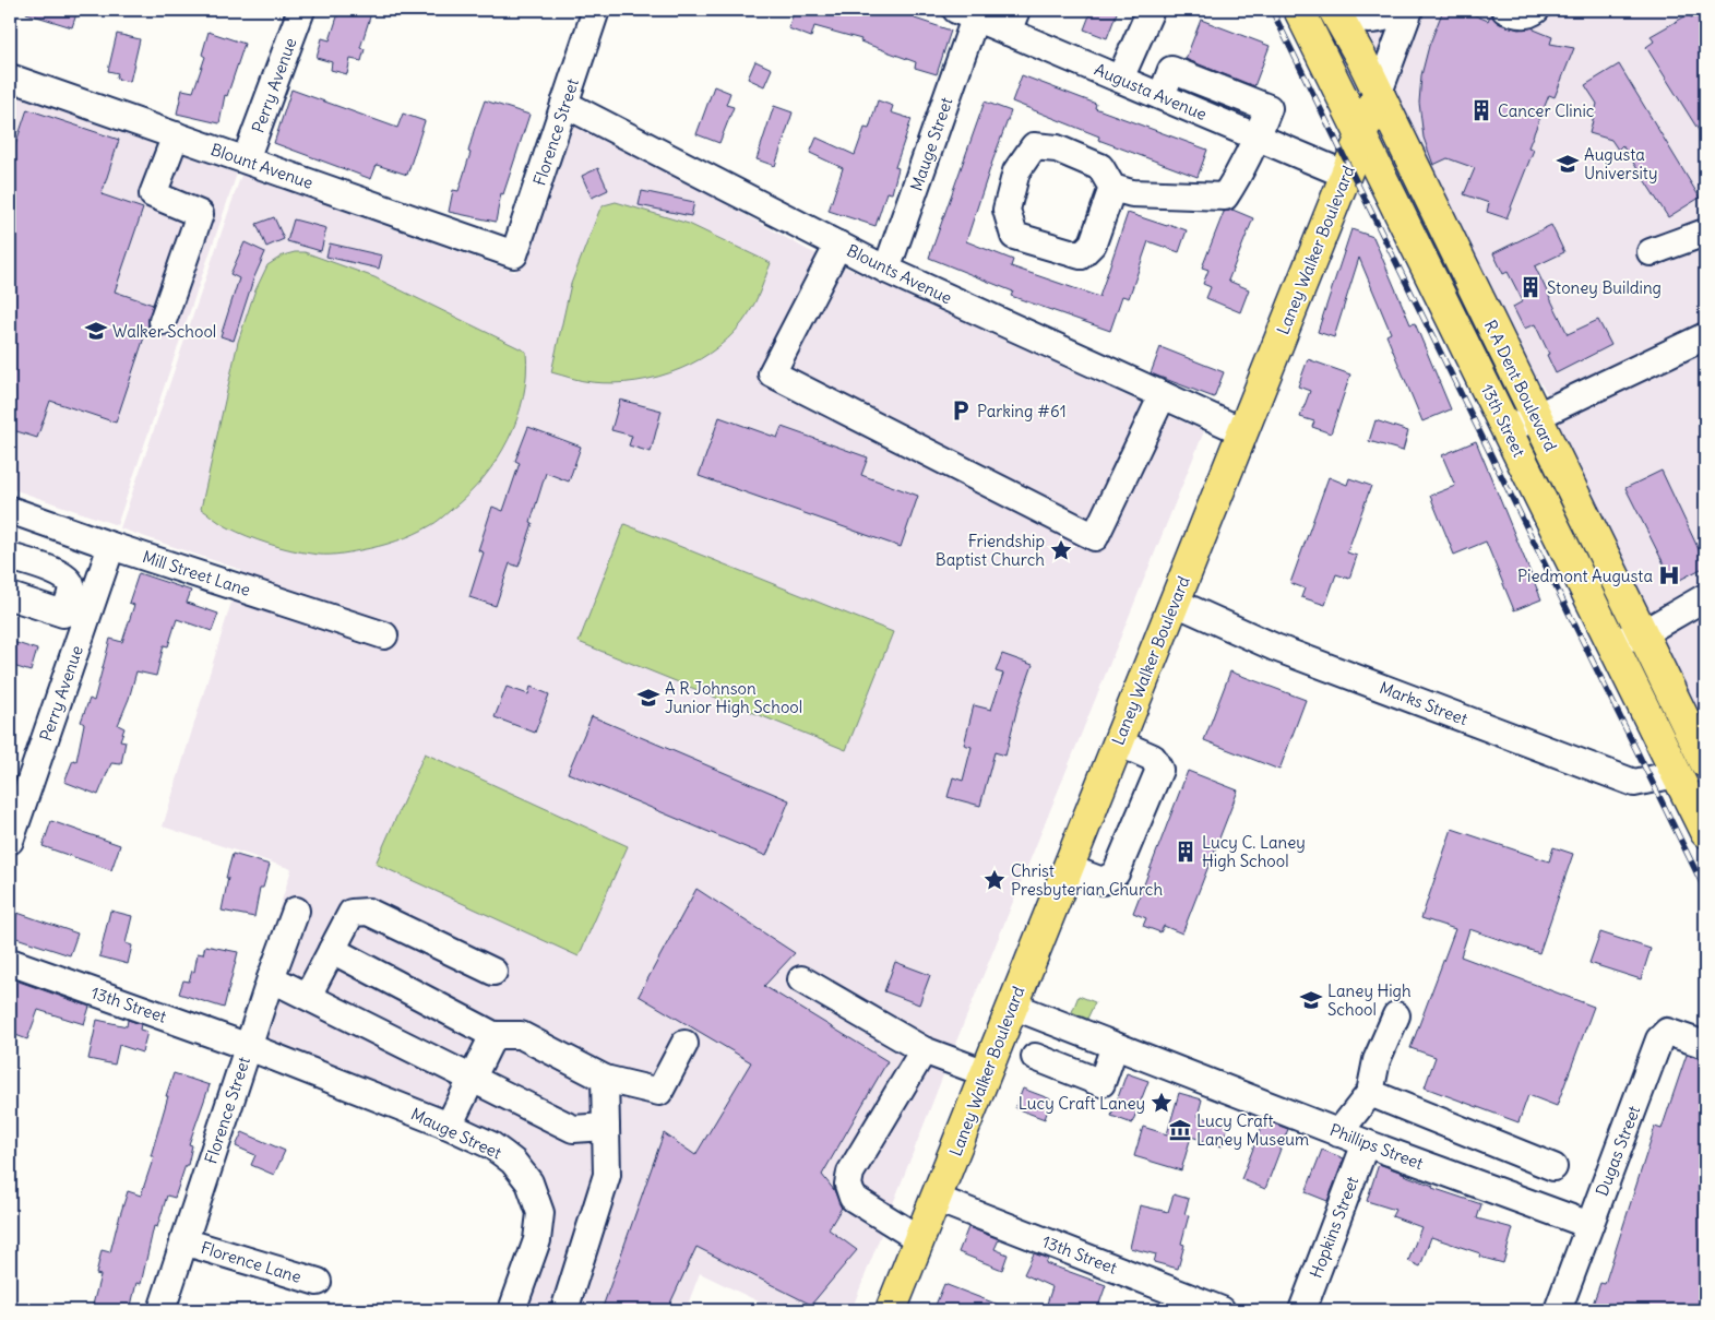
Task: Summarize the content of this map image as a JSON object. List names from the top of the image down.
{
  "streets": {
    "main road": ["Laney Walker Boulevard", "R A Dent Boulevard", "13th Street"],
    "street": [
      "Perry Avenue",
      "Augusta Avenue",
      "Florence Street",
      "Mauge Street",
      "Blount Avenue",
      "Blounts Avenue",
      "Mill Street Lane",
      "Marks Street",
      "Phillips Street",
      "Dugas Street",
      "Hopkins Street",
      "Florence Lane"
    ]
  },
  "crossings": [
    ["Perry Avenue", "Blount Avenue"],
    ["Perry Avenue", "Mill Street Lane"],
    ["Augusta Avenue", "Mauge Street"],
    ["Augusta Avenue", "Laney Walker Boulevard"],
    ["Florence Street", "Mauge Street"],
    ["Florence Street", "Blount Avenue"],
    ["Florence Street", "Blounts Avenue"],
    ["Florence Street", "13th Street"],
    ["Florence Street", "Florence Lane"],
    ["Mauge Street", "Blounts Avenue"],
    ["Mauge Street", "13th Street"],
    ["Laney Walker Boulevard", "Blounts Avenue"],
    ["Laney Walker Boulevard", "R A Dent Boulevard"],
    ["Laney Walker Boulevard", "13th Street"],
    ["Laney Walker Boulevard", "Marks Street"],
    ["Laney Walker Boulevard", "Phillips Street"],
    ["13th Street", "Marks Street"],
    ["Phillips Street", "Dugas Street"],
    ["Phillips Street", "Hopkins Street"]
  ],
  "places": {
    "building": ["Cancer Clinic", "Stoney Building", "Lucy C. Laney High School"],
    "school or university": [
      "Augusta University",
      "Walker School",
      "A R Johnson Junior High School",
      "Laney High School"
    ],
    "parking": ["Parking #61"],
    "place": ["Friendship Baptist Church", "Christ Presbyterian Church", "Lucy Craft Laney"],
    "hospital": ["Piedmont Augusta"],
    "museum": ["Lucy Craft Laney Museum"]
  }
}
